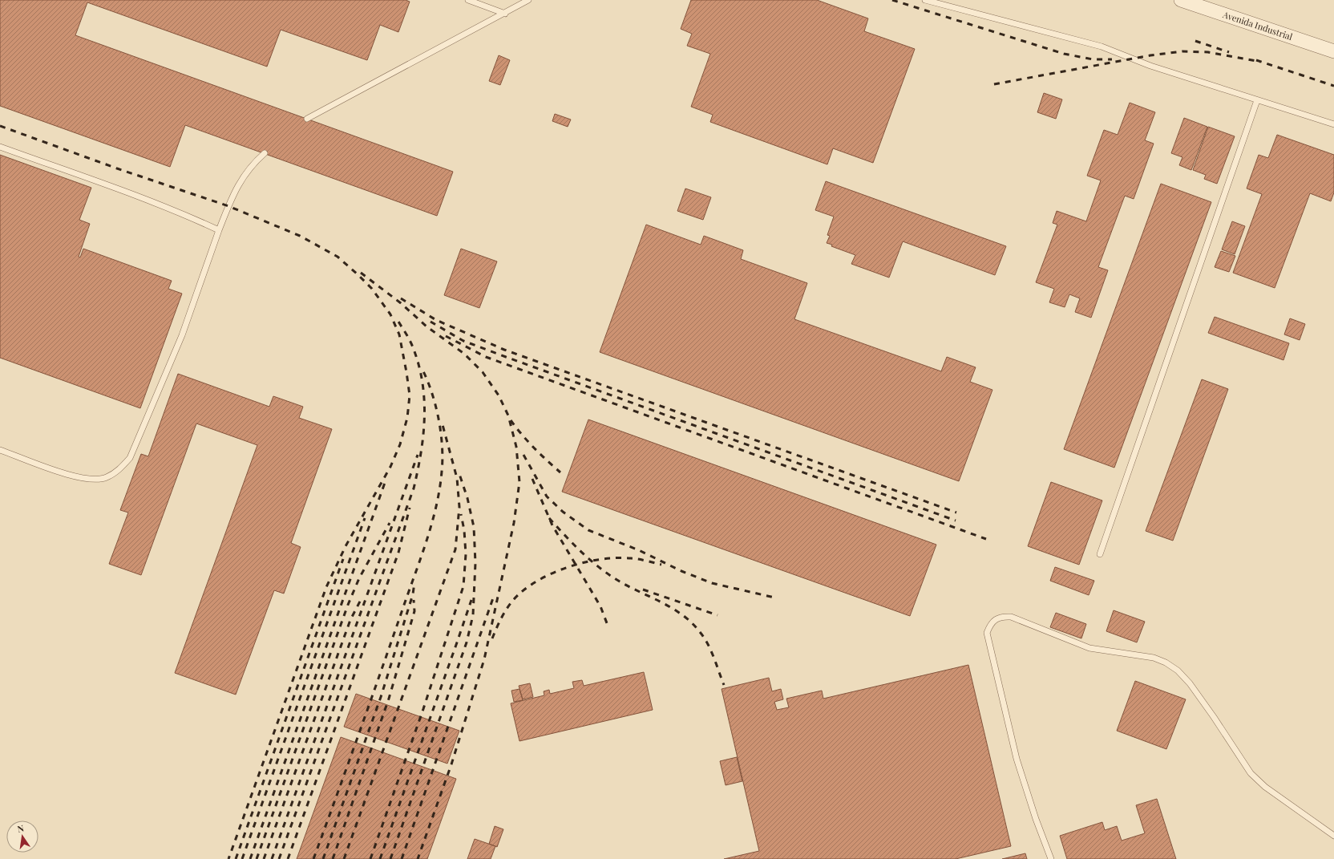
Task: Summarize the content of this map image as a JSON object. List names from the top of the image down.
{
  "streets": {
    "street": ["Avenida Industrial"]
  },
  "north": "top"
}
